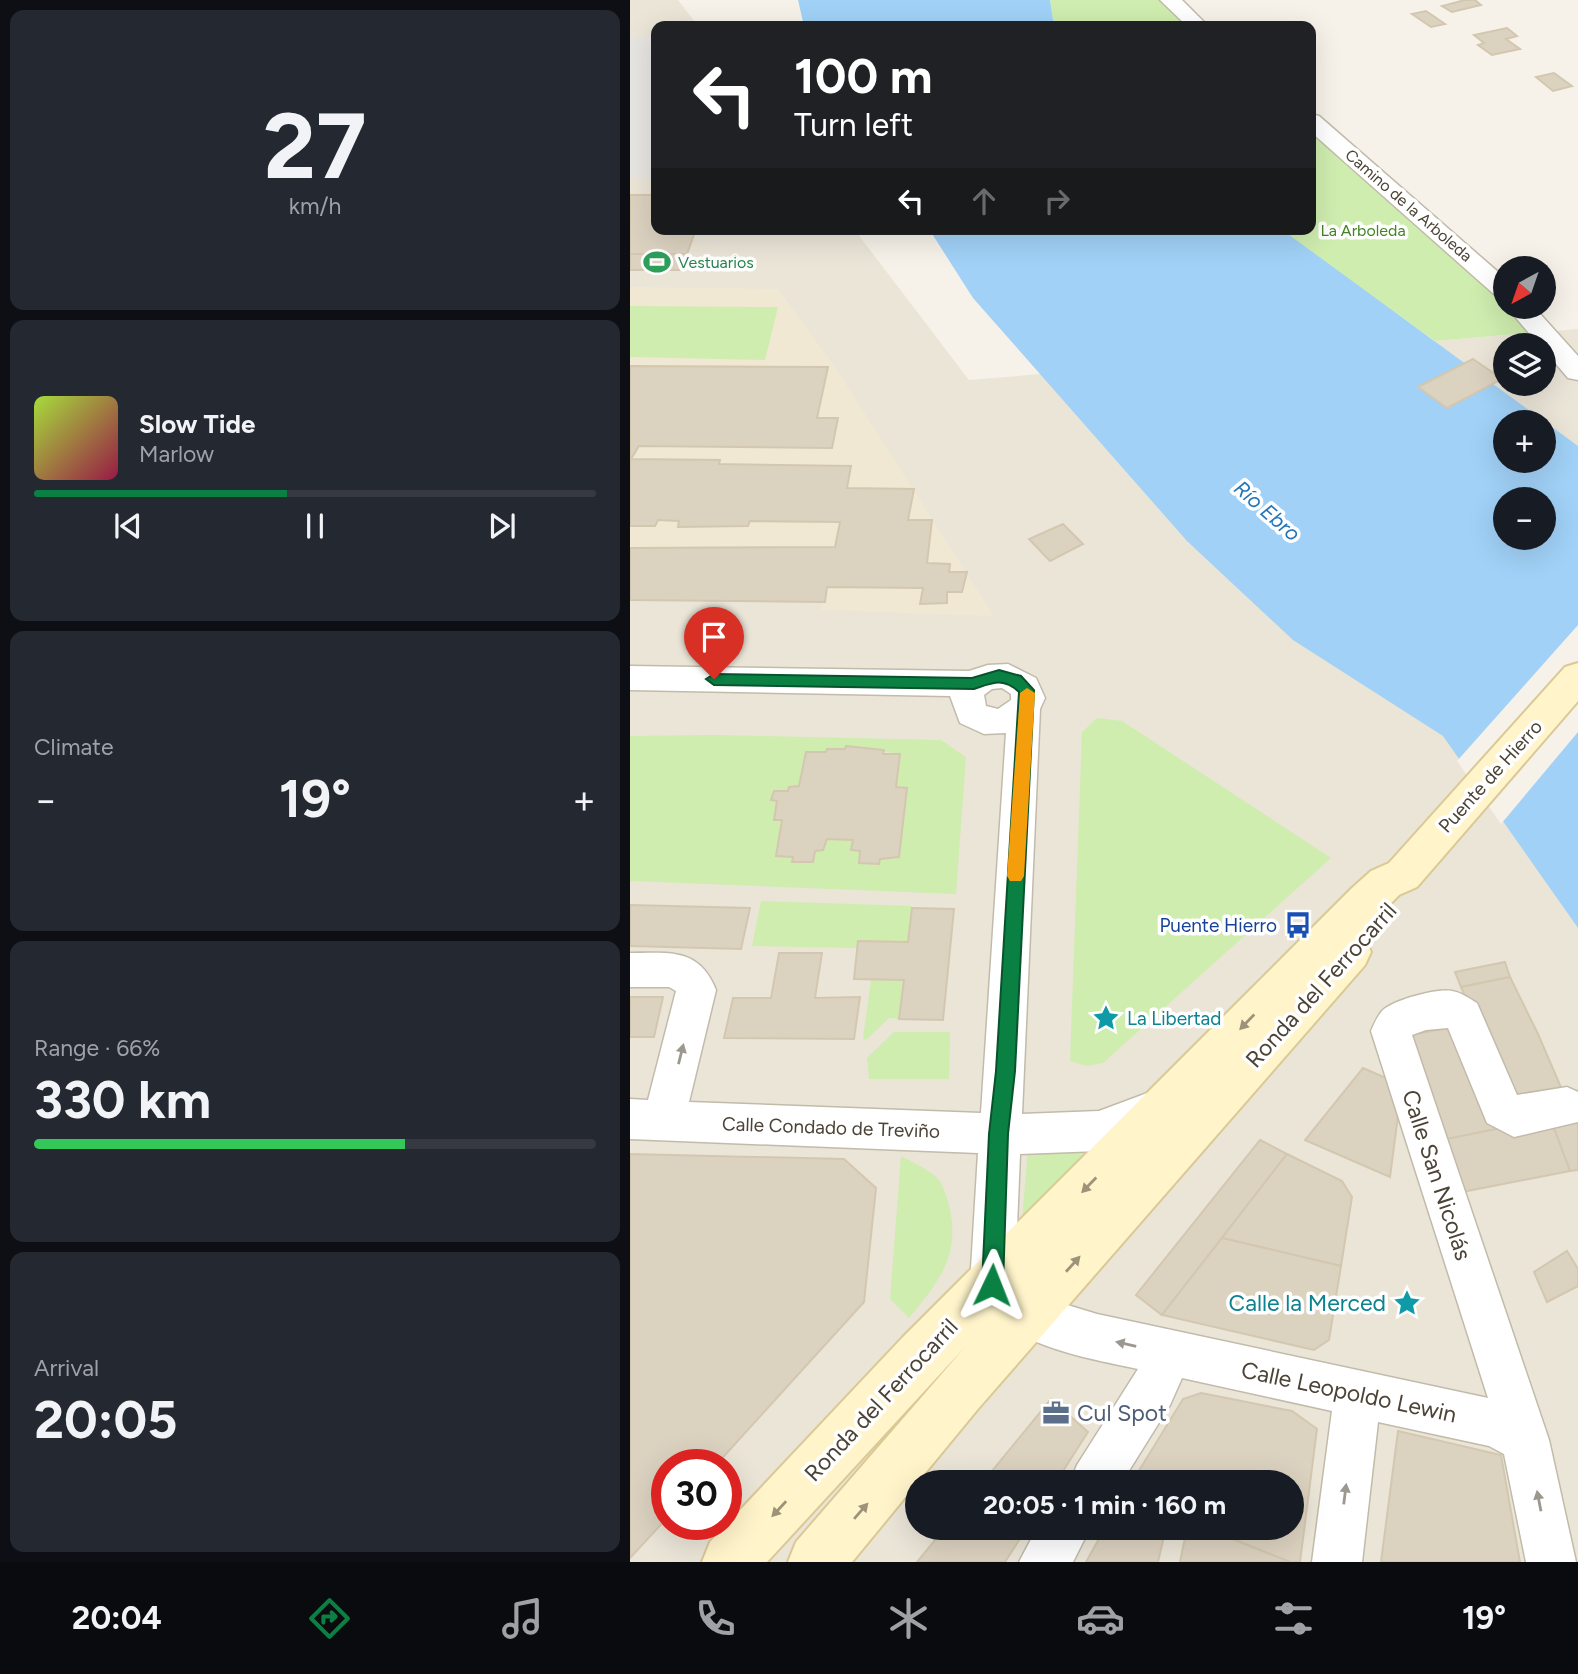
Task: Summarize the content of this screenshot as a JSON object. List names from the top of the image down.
{
  "streets": {
    "main road": ["Puente de Hierro", "Ronda del Ferrocarril"],
    "street": [
      "Camino de la Arboleda",
      "Calle Condado de Treviño",
      "Calle San Nicolás",
      "Calle Leopoldo Lewin"
    ]
  },
  "crossings": [
    ["Puente de Hierro", "Ronda del Ferrocarril"],
    ["Ronda del Ferrocarril", "Calle Condado de Treviño"],
    ["Ronda del Ferrocarril", "Calle Leopoldo Lewin"],
    ["Calle San Nicolás", "Calle Leopoldo Lewin"]
  ],
  "water": ["Río Ebro"],
  "parks": ["La Arboleda"],
  "places": {
    "sports": ["Vestuarios"],
    "bus stop": ["Puente Hierro"],
    "place": ["La Libertad", "Calle la Merced"],
    "office": ["Cul Spot"]
  },
  "north": "bottom left",
  "page": {
    "tile": [
      ["27", "km/h"],
      "Climate",
      ["Range · 66%", "330 km"],
      ["Arrival", "20:05"]
    ],
    "turn": ["100 m", "Turn left"],
    "map_buttons": ["+", "−"],
    "song": ["Slow Tide", "Marlow"],
    "heat": ["−", "19°", "+"],
    "limit": "30",
    "trip": "20:05 · 1 min · 160 m",
    "tabs": ["20:04", "19°"]
  }
}
